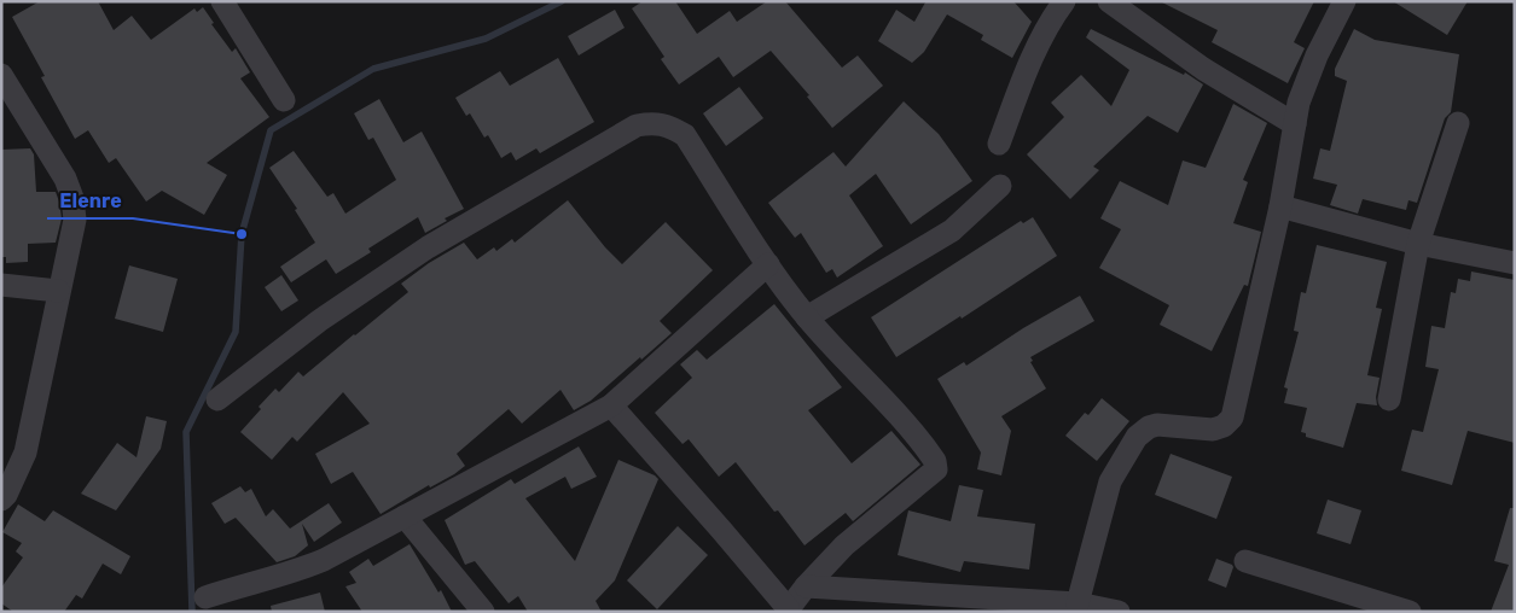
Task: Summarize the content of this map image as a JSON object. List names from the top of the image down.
{
  "places": ["Elenre"]
}
